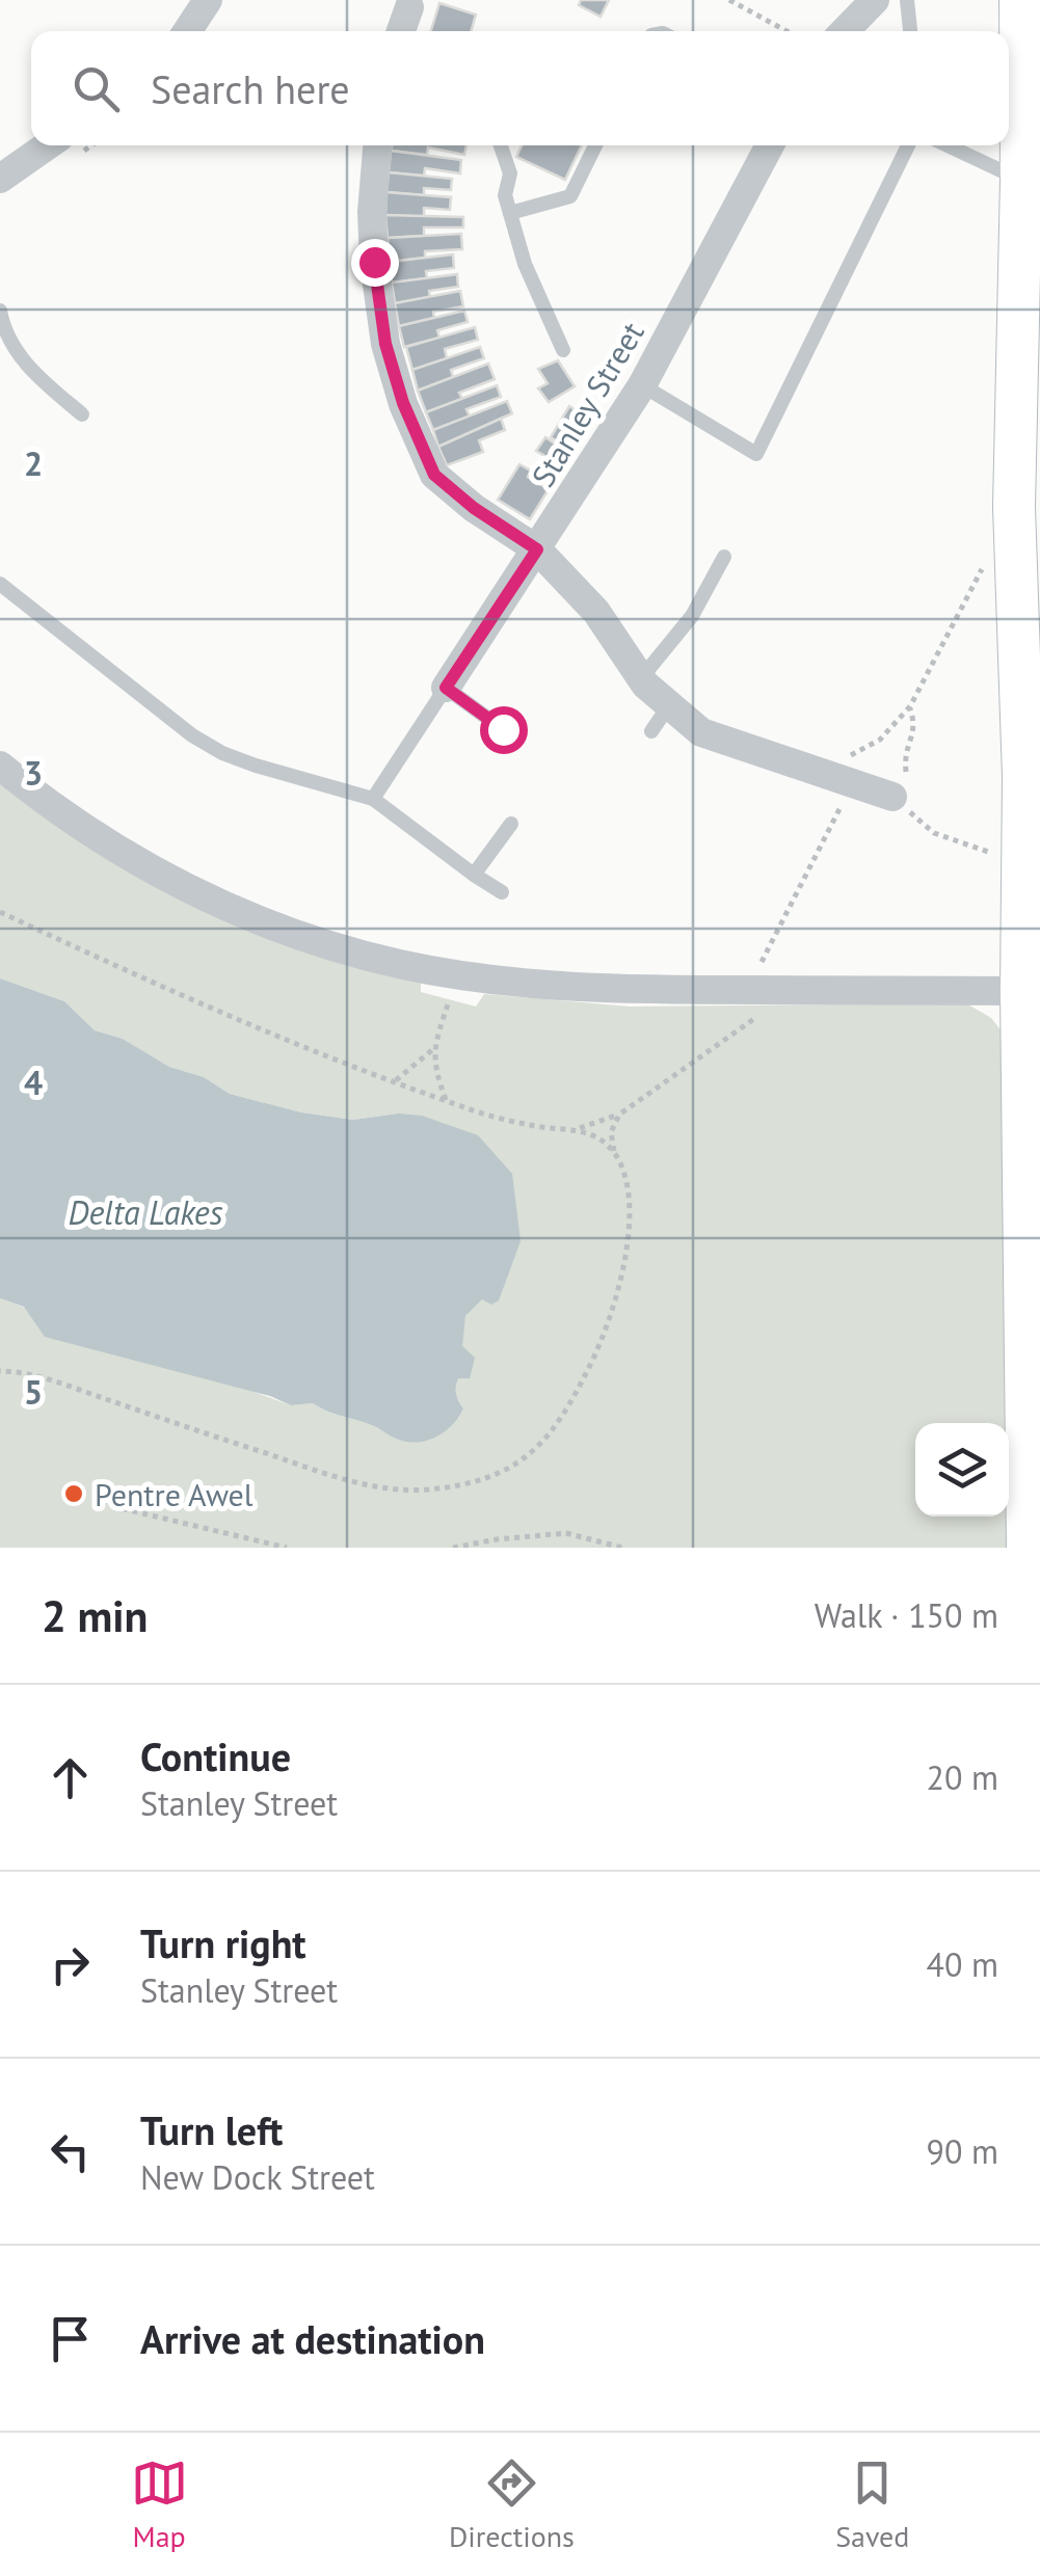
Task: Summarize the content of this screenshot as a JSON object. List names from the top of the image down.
{
  "streets": {
    "street": ["Stanley Street"]
  },
  "water": ["Delta Lakes"],
  "places": ["Pentre Awel"],
  "page": {
    "search": "Search here",
    "heading": ["2 min", "Walk · 150 m"],
    "list": [
      ["Continue", "Stanley Street", "20 m"],
      ["Turn right", "Stanley Street", "40 m"],
      ["Turn left", "New Dock Street", "90 m"],
      "Arrive at destination"
    ],
    "nav": ["Map", "Directions", "Saved"]
  },
  "grid": {
    "rows": [
      "2",
      "3",
      "4",
      "5"
    ]
  }
}
